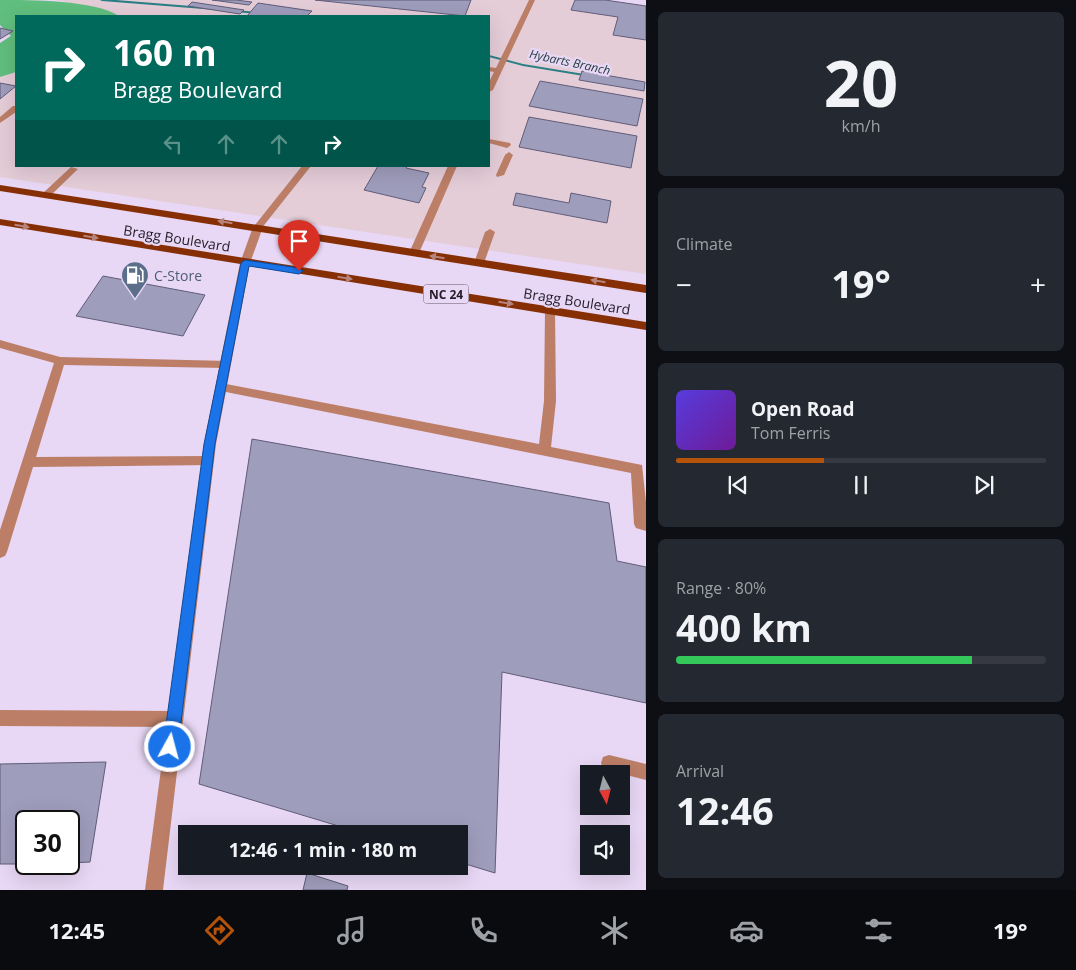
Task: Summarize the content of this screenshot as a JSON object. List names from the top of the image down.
{
  "streets": {
    "main road": ["Bragg Boulevard", "NC 24"]
  },
  "water": ["Hybarts Branch"],
  "places": {
    "fuel station": ["C-Store"]
  },
  "north": "bottom",
  "page": {
    "tile": [
      ["20", "km/h"],
      "Climate",
      ["Range · 80%", "400 km"],
      ["Arrival", "12:46"]
    ],
    "turn": ["160 m", "Bragg Boulevard"],
    "heat": ["−", "19°", "+"],
    "song": ["Open Road", "Tom Ferris"],
    "limit": "30",
    "trip": "12:46 · 1 min · 180 m",
    "tabs": ["12:45", "19°"]
  }
}
